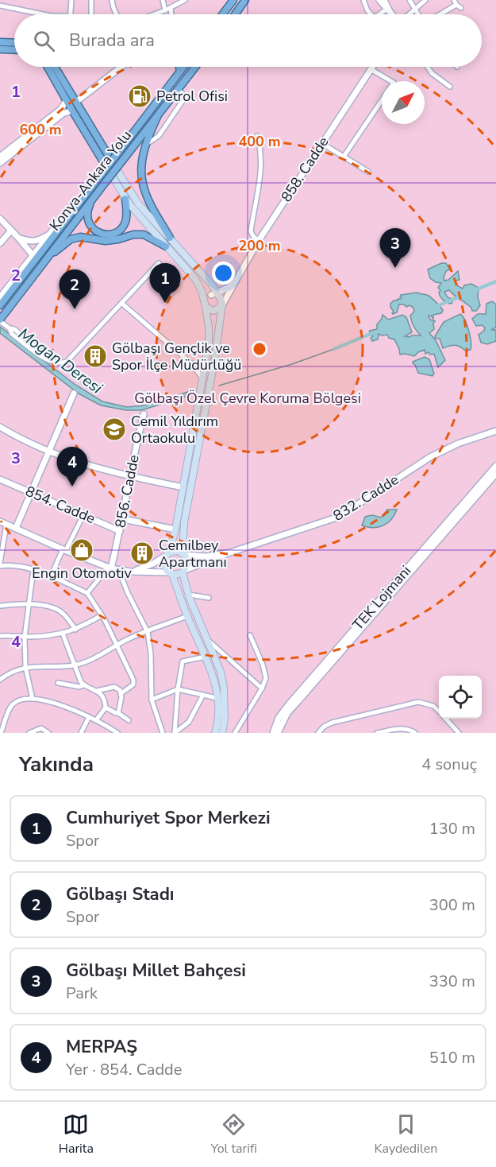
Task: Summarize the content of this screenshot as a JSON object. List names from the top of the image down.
{
  "streets": {
    "highway": ["Konya-Ankara Yolu"],
    "street": [
      "858. Cadde",
      "856. Cadde",
      "832. Cadde",
      "854. Cadde",
      "TEK Lojmani"
    ]
  },
  "crossings": [
    ["856. Cadde", "854. Cadde"]
  ],
  "water": ["Mogan Deresi"],
  "parks": ["Gölbaşı Özel Çevre Koruma Bölgesi"],
  "places": {
    "fuel station": ["Petrol Ofisi"],
    "building": ["Gölbaşı Gençlik ve Spor İlçe Müdürlüğü", "Cemilbey Apartmanı"],
    "school or university": ["Cemil Yıldırım Ortaokulu"],
    "shop": ["Engin Otomotiv"]
  },
  "north": "top right",
  "page": {
    "search": "Burada ara",
    "pins": [
      "3",
      "1",
      "2",
      "4"
    ],
    "heading": ["Yakında", "4 sonuç"],
    "list": [
      {
        "mark": "1",
        "name": "Cumhuriyet Spor Merkezi",
        "note": "Spor",
        "value": "130 m"
      },
      {
        "mark": "2",
        "name": "Gölbaşı Stadı",
        "note": "Spor",
        "value": "300 m"
      },
      {
        "mark": "3",
        "name": "Gölbaşı Millet Bahçesi",
        "note": "Park",
        "value": "330 m"
      },
      {
        "mark": "4",
        "name": "MERPAŞ",
        "note": "Yer · 854. Cadde",
        "value": "510 m"
      }
    ],
    "nav": ["Harita", "Yol tarifi", "Kaydedilen"]
  },
  "grid": {
    "rows": [
      "1",
      "2",
      "3",
      "4"
    ]
  },
  "rings": ["600 m", "400 m", "200 m"]
}
